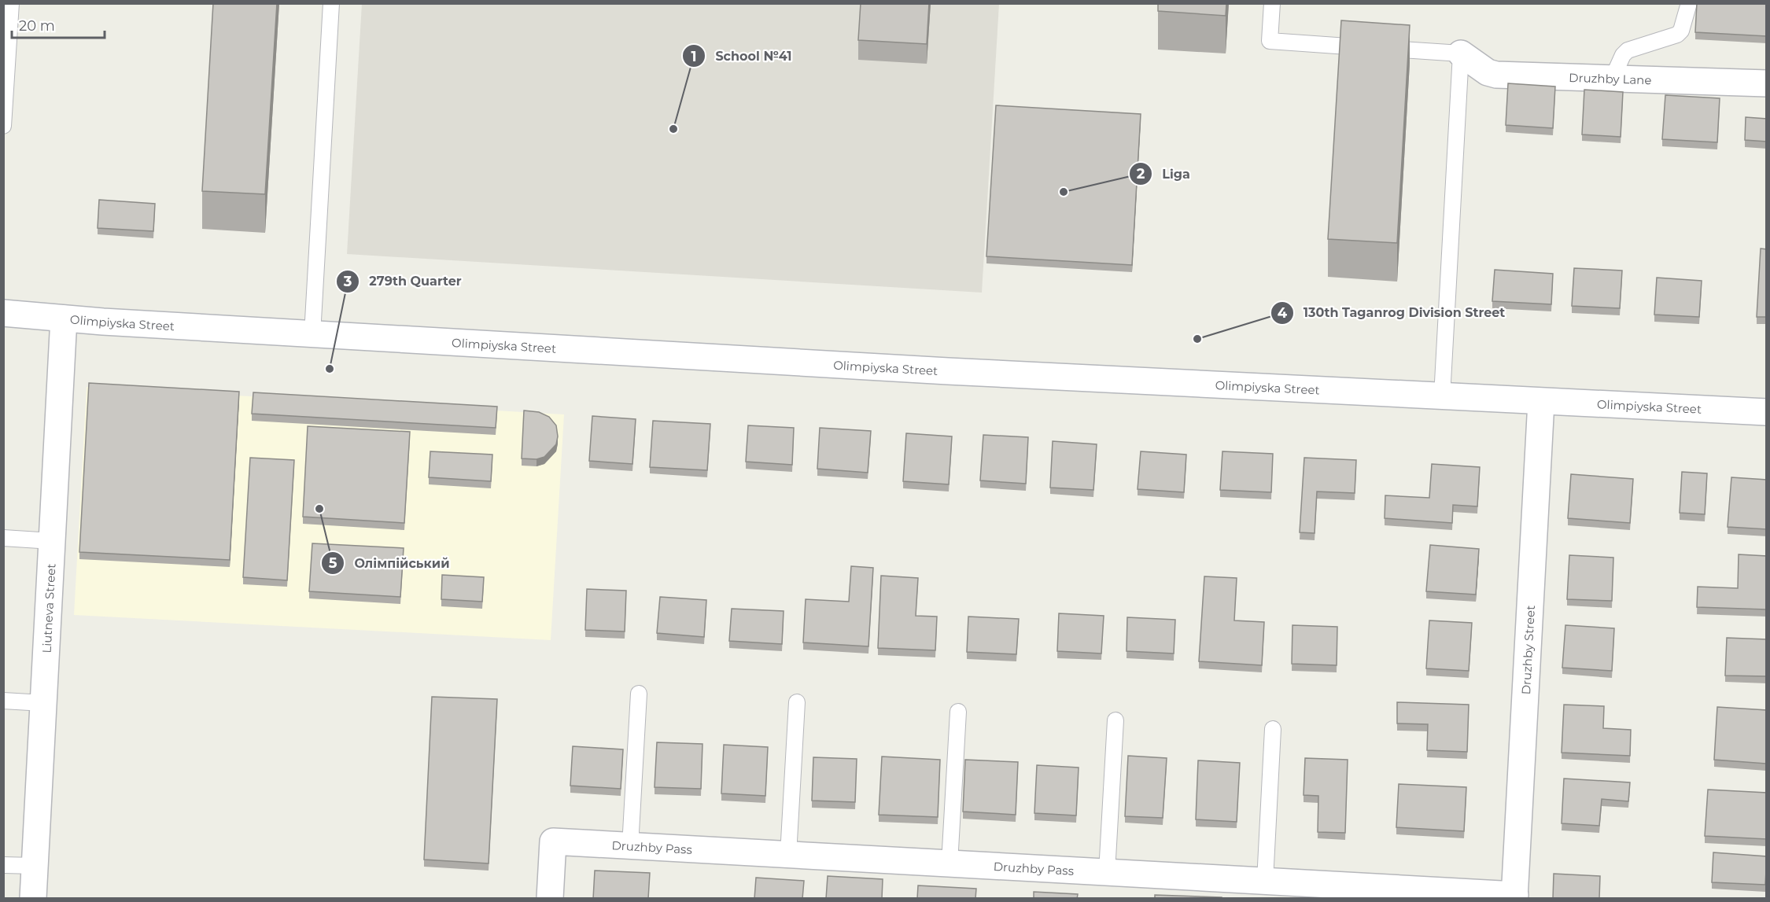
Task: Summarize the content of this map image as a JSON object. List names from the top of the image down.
{
  "streets": {
    "street": [
      "Druzhby Lane",
      "Olimpiyska Street",
      "Liutneva Street",
      "Druzhby Street",
      "Druzhby Pass"
    ]
  },
  "crossings": [
    ["Olimpiyska Street", "Liutneva Street"],
    ["Olimpiyska Street", "Druzhby Street"],
    ["Druzhby Street", "Druzhby Pass"]
  ],
  "places": [
    "School №41",
    "Liga",
    "130th Taganrog Division Street",
    "279th Quarter",
    "Олімпійський"
  ],
  "scale_bar": "20 m"
}
